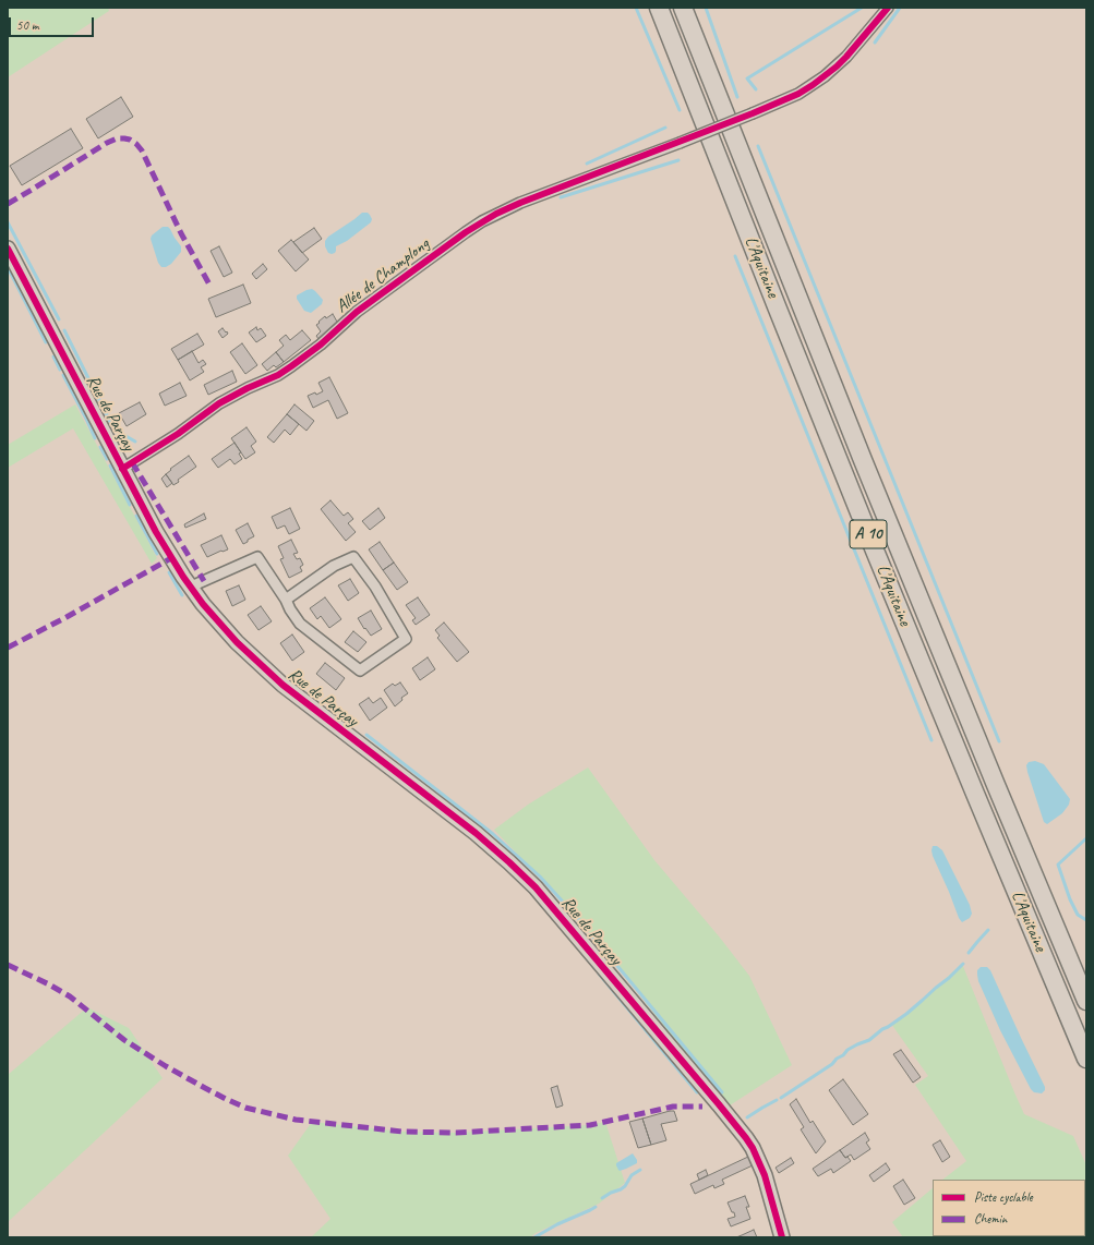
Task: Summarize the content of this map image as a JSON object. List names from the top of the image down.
{
  "streets": {
    "highway": ["L'Aquitaine", "A 10"],
    "street": ["Allée de Champlong", "Rue de Parçay"]
  },
  "crossings": [
    ["Allée de Champlong", "Rue de Parçay"]
  ],
  "legend": ["Piste cyclable", "Chemin"],
  "scale_bar": "50 m"
}
